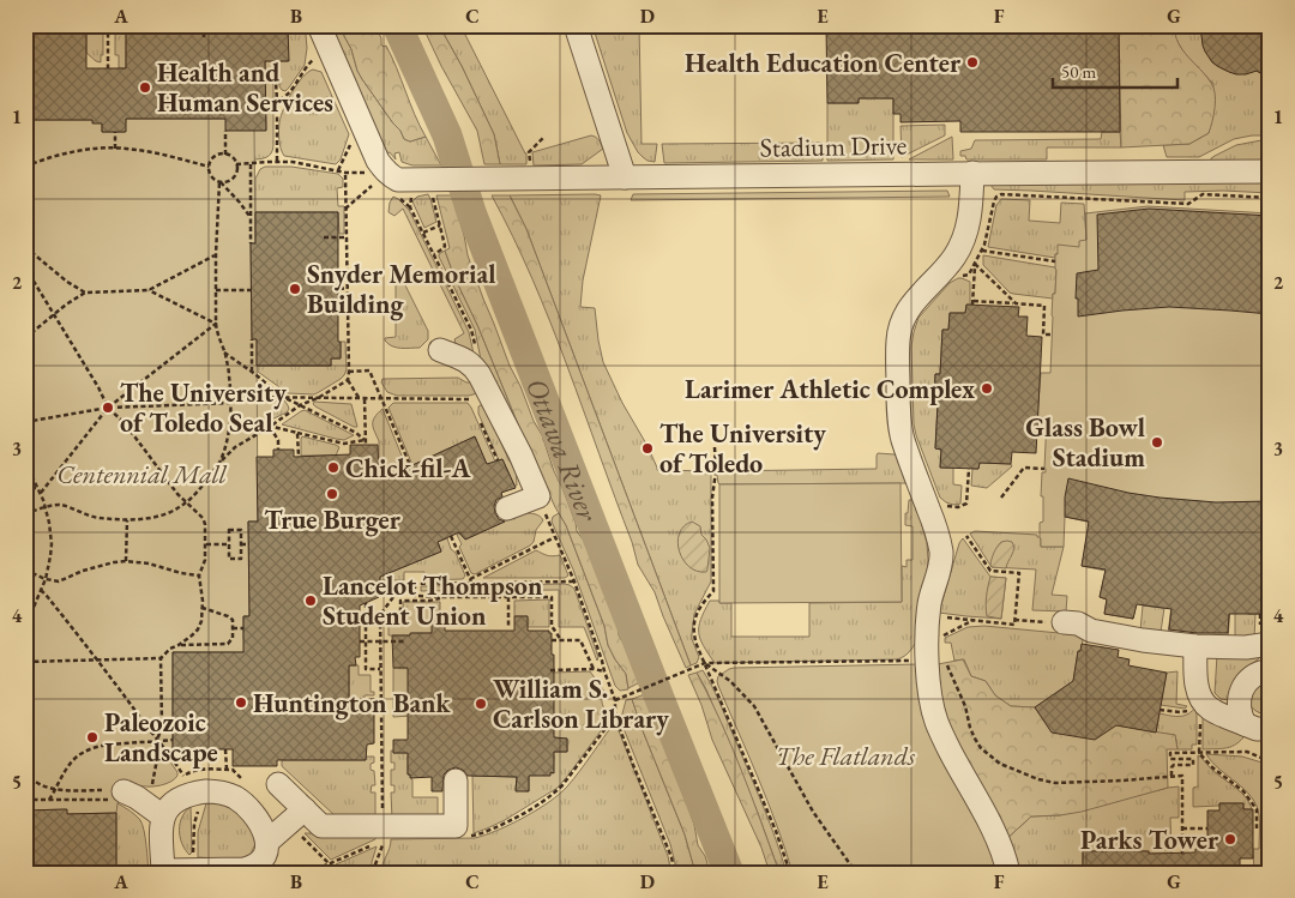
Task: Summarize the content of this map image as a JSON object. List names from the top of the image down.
{
  "streets": {
    "street": ["Stadium Drive"]
  },
  "water": ["Ottawa River"],
  "parks": ["Centennial Mall", "The Flatlands"],
  "places": [
    "Health Education Center",
    "Health and Human Services",
    "Snyder Memorial Building",
    "Larimer Athletic Complex",
    "The University of Toledo Seal",
    "Glass Bowl Stadium",
    "The University of Toledo",
    "Chick-fil-A",
    "True Burger",
    "Lancelot Thompson Student Union",
    "Huntington Bank",
    "William S. Carlson Library",
    "Paleozoic Landscape",
    "Parks Tower"
  ],
  "scale_bar": "50 m",
  "grid": {
    "columns": [
      "A",
      "B",
      "C",
      "D",
      "E",
      "F",
      "G"
    ],
    "rows": [
      "1",
      "2",
      "3",
      "4",
      "5"
    ]
  }
}
